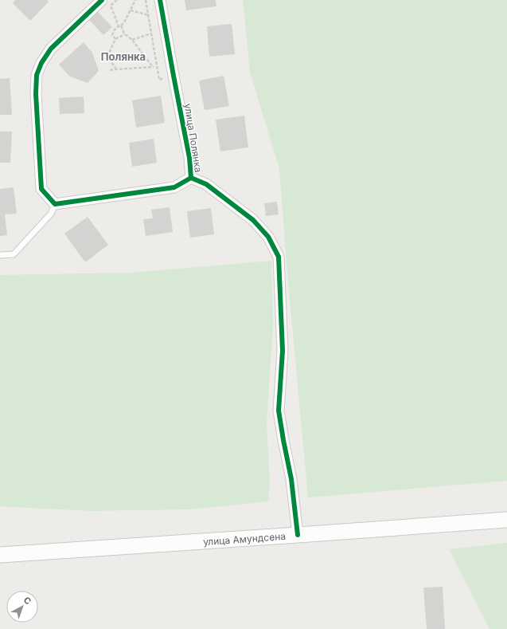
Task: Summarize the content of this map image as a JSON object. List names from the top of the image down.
{
  "streets": {
    "main road": ["улица Амундсена"],
    "street": ["улица Полянка"]
  },
  "crossings": [
    ["улица Полянка", "улица Амундсена"]
  ],
  "districts": ["Полянка"],
  "north": "top right"
}
